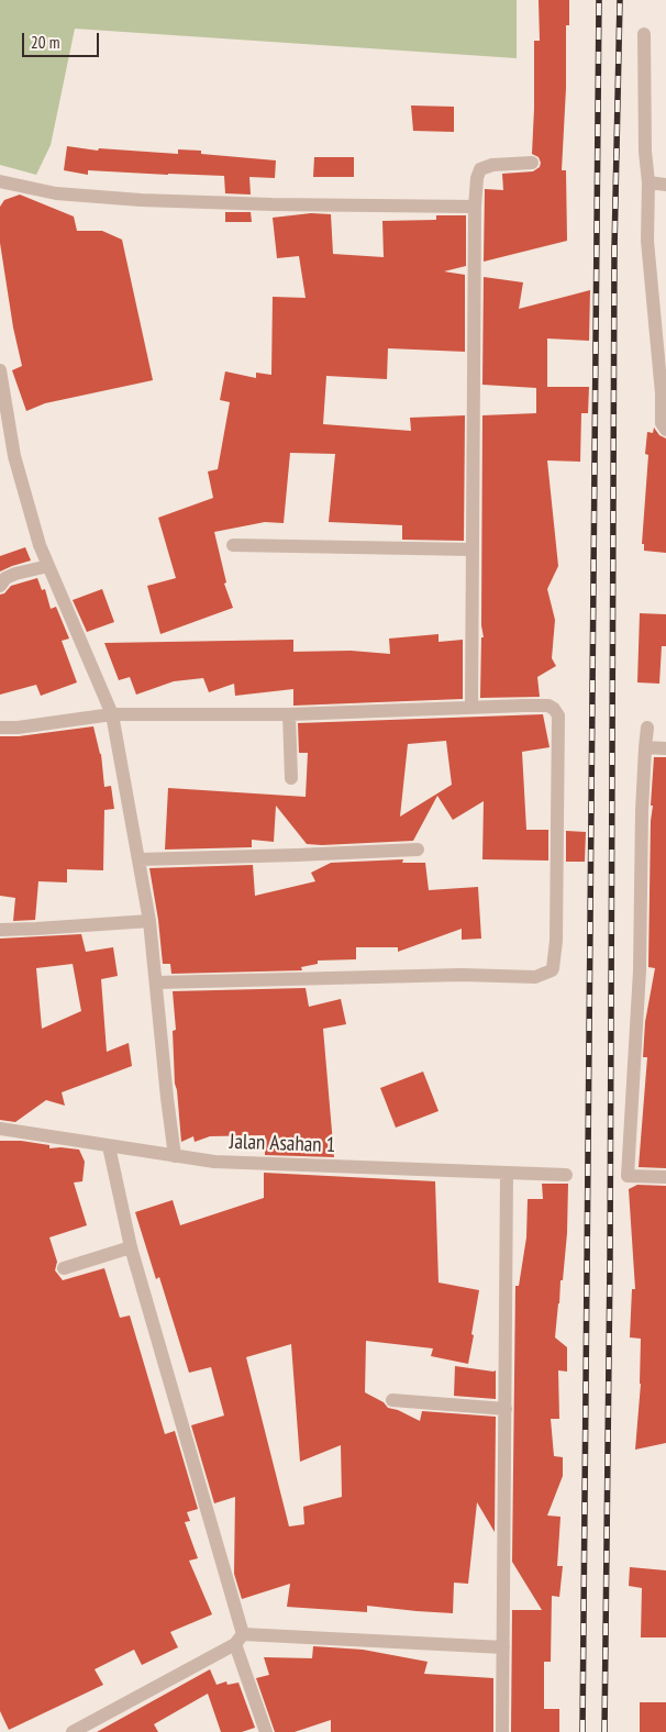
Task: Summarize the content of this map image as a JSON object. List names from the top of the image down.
{
  "streets": {
    "street": ["Jalan Asahan 1"]
  },
  "scale_bar": "20 m"
}
